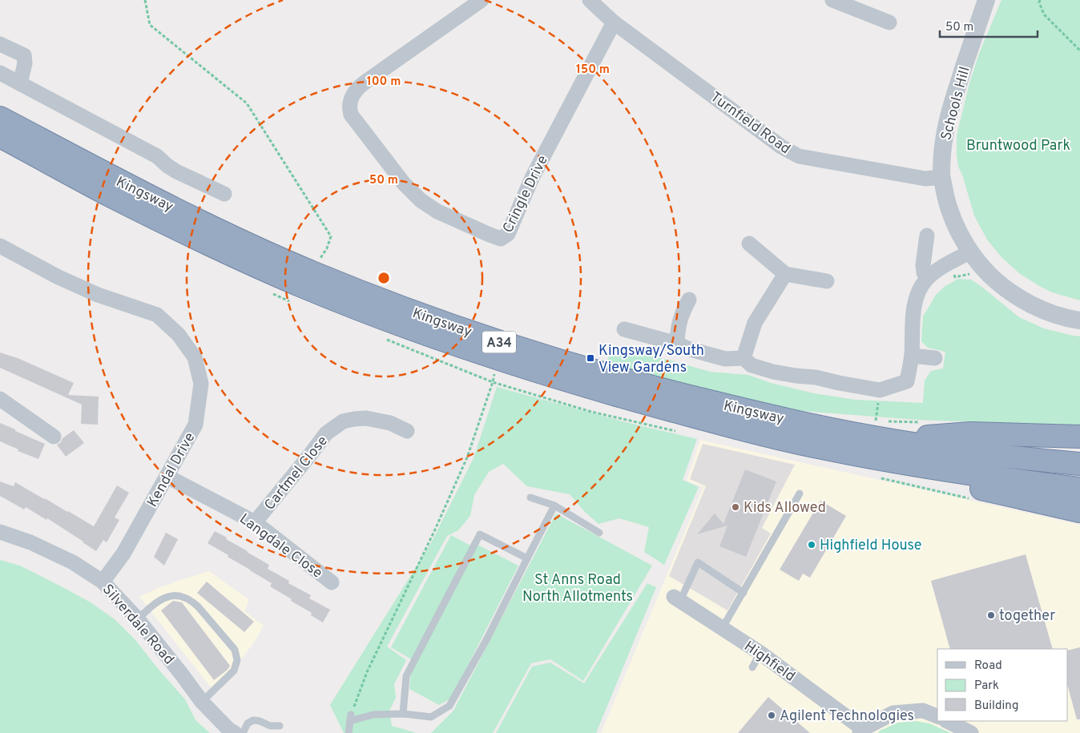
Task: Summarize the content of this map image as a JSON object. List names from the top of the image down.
{
  "streets": {
    "highway": ["Kingsway", "A34"],
    "street": [
      "Schools Hill",
      "Turnfield Road",
      "Cringle Drive",
      "Kendal Drive",
      "Cartmel Close",
      "Langdale Close",
      "Silverdale Road",
      "Highfield"
    ]
  },
  "crossings": [
    ["Schools Hill", "Turnfield Road"],
    ["Turnfield Road", "Cringle Drive"],
    ["Kendal Drive", "Langdale Close"],
    ["Kendal Drive", "Silverdale Road"],
    ["Cartmel Close", "Langdale Close"]
  ],
  "parks": ["Bruntwood Park", "St Anns Road North Allotments"],
  "places": {
    "transit": ["Kingsway/South View Gardens"],
    "other": [
      "Kids Allowed",
      "Highfield House",
      "together",
      "Agilent Technologies"
    ]
  },
  "legend": ["Road", "Park", "Building"],
  "scale_bar": "50 m",
  "rings": ["150 m", "100 m", "50 m"]
}
